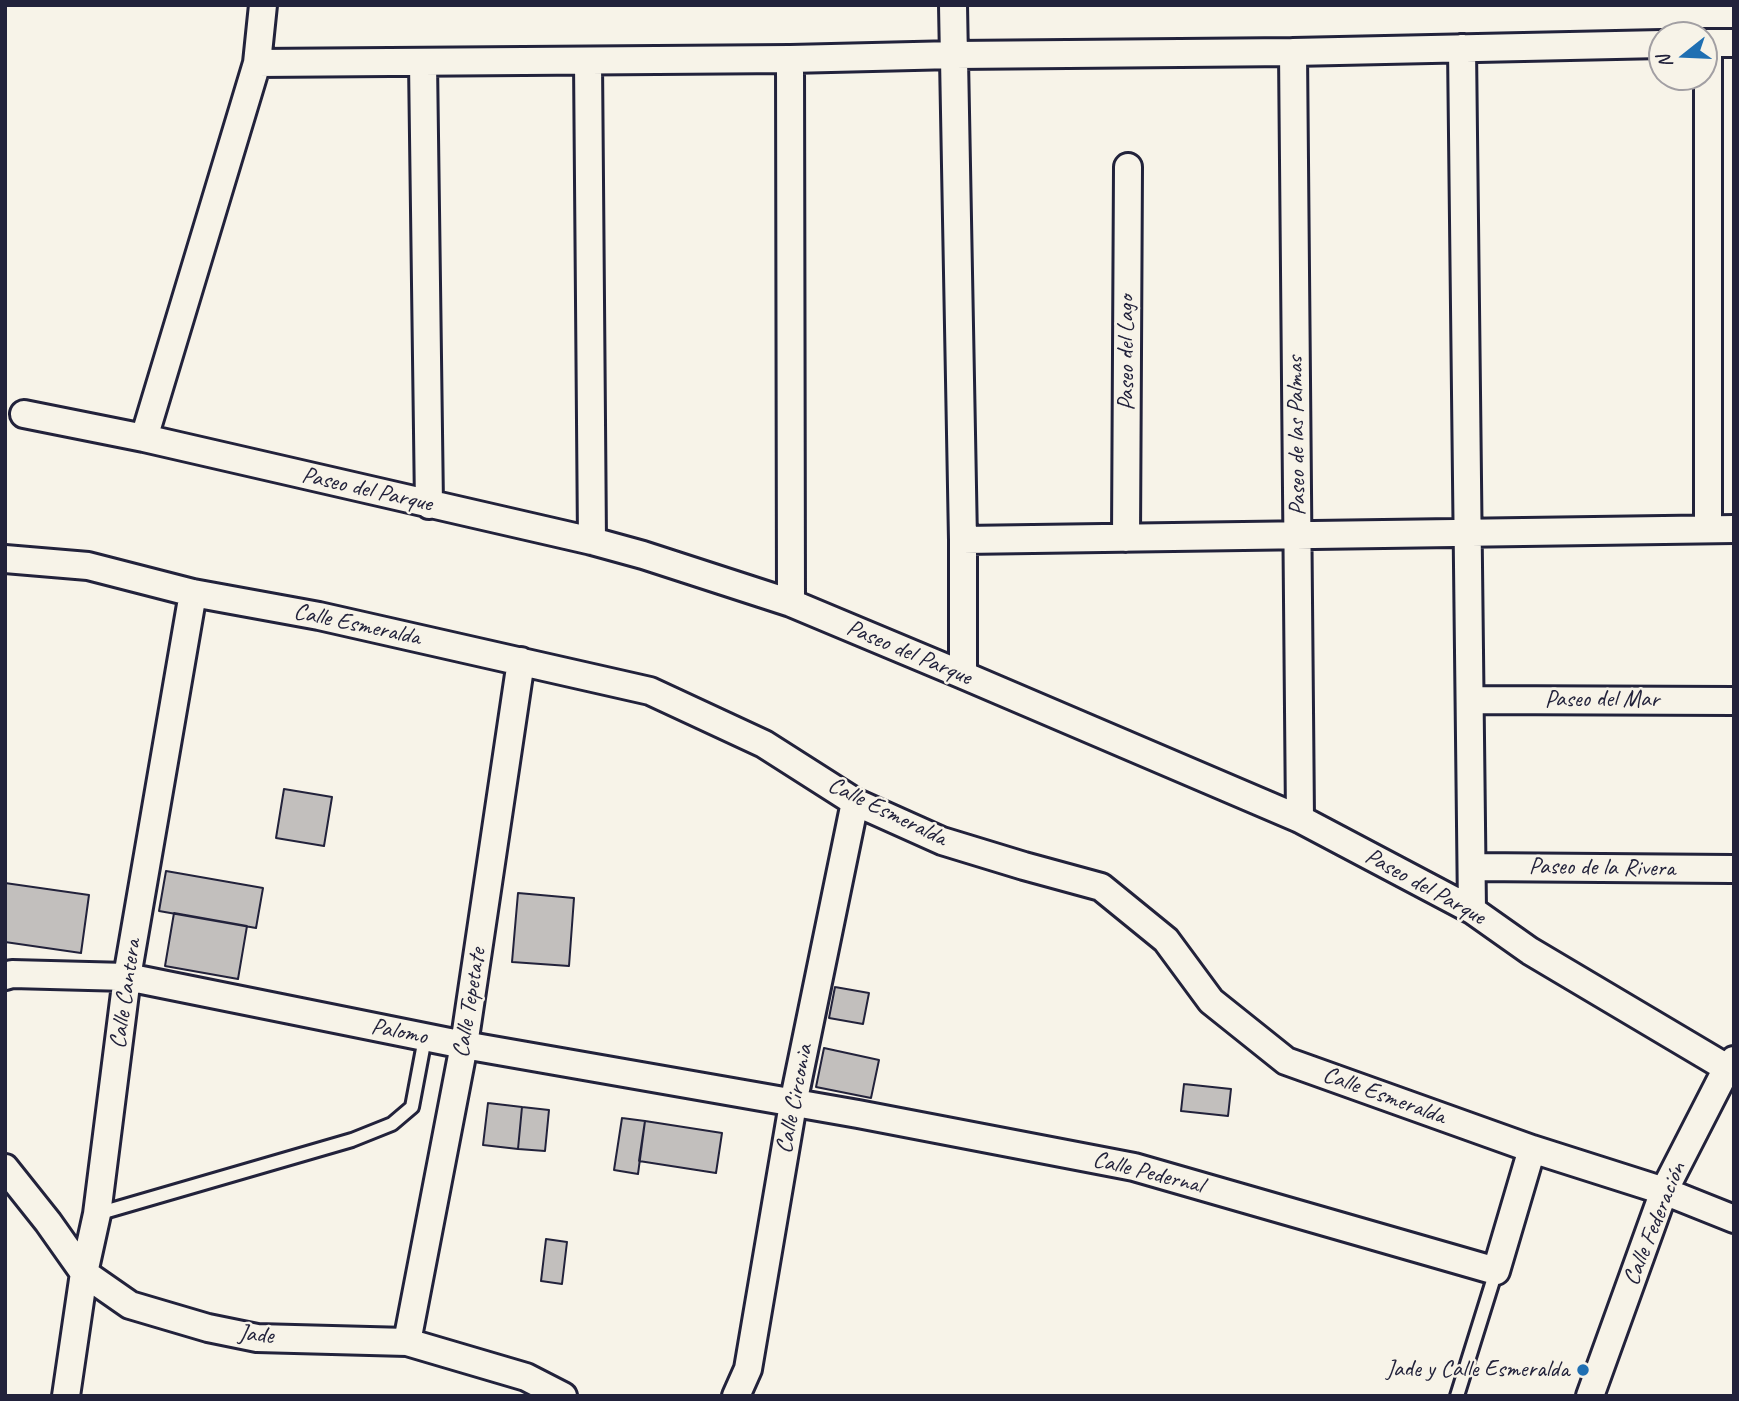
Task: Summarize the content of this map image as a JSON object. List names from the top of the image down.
{
  "streets": {
    "street": [
      "Paseo del Lago",
      "Paseo de las Palmas",
      "Paseo del Parque",
      "Calle Esmeralda",
      "Paseo del Mar",
      "Paseo de la Rivera",
      "Calle Cantera",
      "Calle Tepetate",
      "Palomo",
      "Calle Circonia",
      "Calle Pedernal",
      "Calle Federación",
      "Jade"
    ]
  },
  "crossings": [
    ["Paseo de las Palmas", "Paseo del Parque"],
    ["Paseo del Parque", "Calle Federación"],
    ["Calle Esmeralda", "Calle Cantera"],
    ["Calle Esmeralda", "Calle Tepetate"],
    ["Calle Esmeralda", "Calle Circonia"],
    ["Calle Esmeralda", "Calle Federación"],
    ["Calle Cantera", "Palomo"],
    ["Calle Cantera", "Jade"],
    ["Calle Tepetate", "Palomo"],
    ["Calle Tepetate", "Jade"],
    ["Palomo", "Calle Circonia"],
    ["Palomo", "Calle Pedernal"],
    ["Calle Circonia", "Calle Pedernal"]
  ],
  "places": ["Jade y Calle Esmeralda"],
  "north": "left"
}
